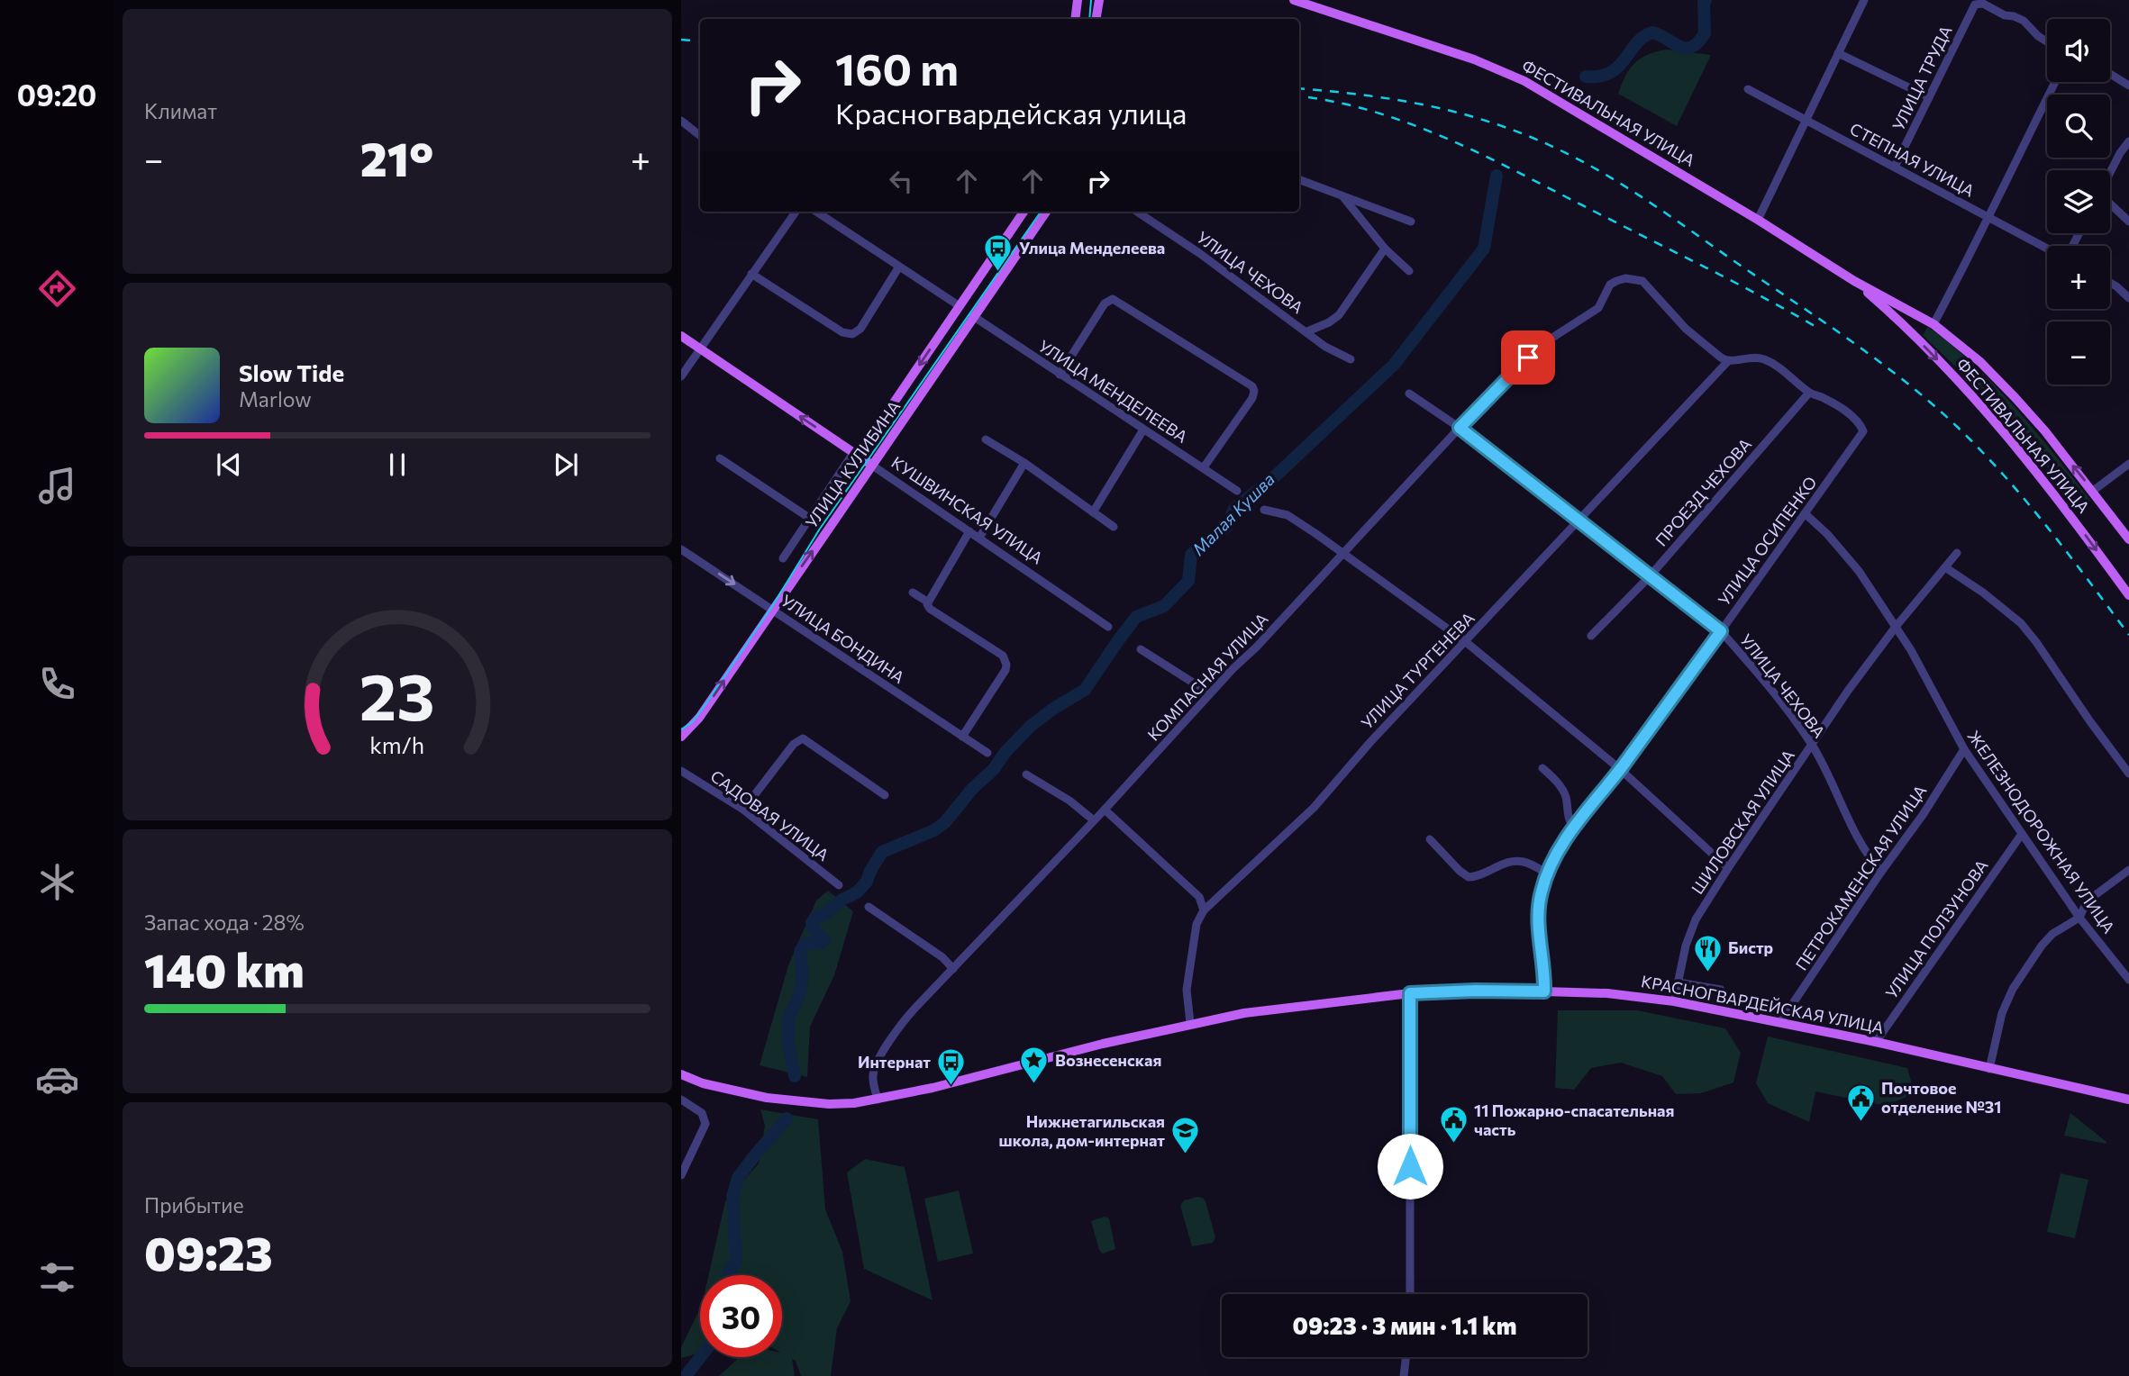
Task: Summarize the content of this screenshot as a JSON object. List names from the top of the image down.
{
  "streets": {
    "main road": [
      "ФЕСТИВАЛЬНАЯ УЛИЦА",
      "УЛИЦА КУЛИБИНА",
      "КУШВИНСКАЯ УЛИЦА",
      "КРАСНОГВАРДЕЙСКАЯ УЛИЦА"
    ],
    "street": [
      "УЛИЦА ТРУДА",
      "СТЕПНАЯ УЛИЦА",
      "УЛИЦА ЧЕХОВА",
      "УЛИЦА МЕНДЕЛЕЕВА",
      "ПРОЕЗД ЧЕХОВА",
      "УЛИЦА ОСИПЕНКО",
      "УЛИЦА БОНДИНА",
      "УЛИЦА ТУРГЕНЕВА",
      "КОМПАСНАЯ УЛИЦА",
      "САДОВАЯ УЛИЦА",
      "ШИЛОВСКАЯ УЛИЦА",
      "ЖЕЛЕЗНОДОРОЖНАЯ УЛИЦА",
      "ПЕТРОКАМЕНСКАЯ УЛИЦА",
      "УЛИЦА ПОЛЗУНОВА"
    ]
  },
  "crossings": [
    ["УЛИЦА ТРУДА", "СТЕПНАЯ УЛИЦА"],
    ["УЛИЦА ЧЕХОВА", "ПРОЕЗД ЧЕХОВА"],
    ["УЛИЦА ЧЕХОВА", "УЛИЦА ОСИПЕНКО"],
    ["УЛИЦА ЧЕХОВА", "УЛИЦА ТУРГЕНЕВА"],
    ["УЛИЦА ЧЕХОВА", "КОМПАСНАЯ УЛИЦА"],
    ["УЛИЦА ЧЕХОВА", "ШИЛОВСКАЯ УЛИЦА"],
    ["УЛИЦА ЧЕХОВА", "ПЕТРОКАМЕНСКАЯ УЛИЦА"],
    ["УЛИЦА МЕНДЕЛЕЕВА", "УЛИЦА КУЛИБИНА"],
    ["УЛИЦА КУЛИБИНА", "КУШВИНСКАЯ УЛИЦА"],
    ["УЛИЦА КУЛИБИНА", "УЛИЦА БОНДИНА"],
    ["ПРОЕЗД ЧЕХОВА", "УЛИЦА ОСИПЕНКО"],
    ["УЛИЦА ОСИПЕНКО", "ЖЕЛЕЗНОДОРОЖНАЯ УЛИЦА"],
    ["УЛИЦА ОСИПЕНКО", "КРАСНОГВАРДЕЙСКАЯ УЛИЦА"],
    ["УЛИЦА ТУРГЕНЕВА", "КОМПАСНАЯ УЛИЦА"],
    ["УЛИЦА ТУРГЕНЕВА", "КРАСНОГВАРДЕЙСКАЯ УЛИЦА"],
    ["КОМПАСНАЯ УЛИЦА", "КРАСНОГВАРДЕЙСКАЯ УЛИЦА"],
    ["ШИЛОВСКАЯ УЛИЦА", "ЖЕЛЕЗНОДОРОЖНАЯ УЛИЦА"],
    ["ШИЛОВСКАЯ УЛИЦА", "КРАСНОГВАРДЕЙСКАЯ УЛИЦА"],
    ["ЖЕЛЕЗНОДОРОЖНАЯ УЛИЦА", "ПЕТРОКАМЕНСКАЯ УЛИЦА"],
    ["ЖЕЛЕЗНОДОРОЖНАЯ УЛИЦА", "УЛИЦА ПОЛЗУНОВА"],
    ["ПЕТРОКАМЕНСКАЯ УЛИЦА", "КРАСНОГВАРДЕЙСКАЯ УЛИЦА"],
    ["УЛИЦА ПОЛЗУНОВА", "КРАСНОГВАРДЕЙСКАЯ УЛИЦА"]
  ],
  "one_way": ["КУШВИНСКАЯ УЛИЦА"],
  "water": ["Малая Кушва"],
  "places": {
    "bus stop": ["Улица Менделеева", "Интернат"],
    "restaurant": ["Бистр"],
    "place": ["Вознесенская"],
    "public building": ["Почтовое отделение №31", "11 Пожарно-спасательная часть"],
    "school or university": ["Нижнетагильская школа, дом-интернат"]
  },
  "page": {
    "tabs": "09:20",
    "tile": [
      "Климат",
      ["Запас хода · 28%", "140 km"],
      ["Прибытие", "09:23"]
    ],
    "map_buttons": ["+", "−"],
    "turn": ["160 m", "Красногвардейская улица"],
    "heat": ["−", "21°", "+"],
    "song": ["Slow Tide", "Marlow"],
    "limit": "30",
    "trip": "09:23 · 3 мин · 1.1 km",
    "gauge": ["23", "km/h"]
  }
}
